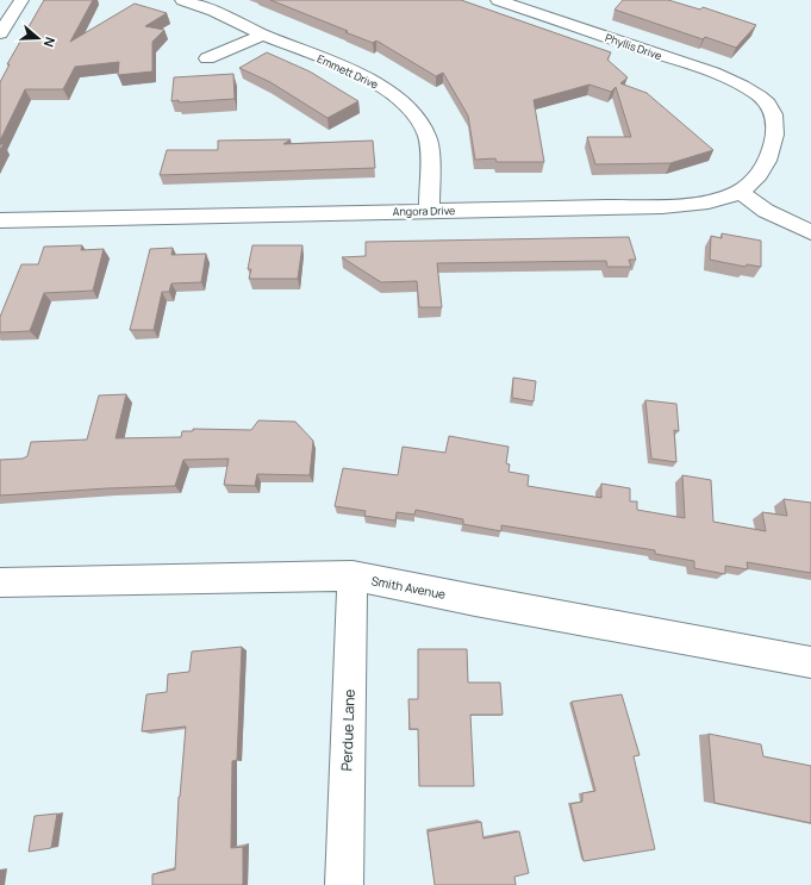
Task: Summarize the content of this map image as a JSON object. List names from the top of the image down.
{
  "streets": {
    "street": [
      "Phyllis Drive",
      "Emmett Drive",
      "Angora Drive",
      "Smith Avenue",
      "Perdue Lane"
    ]
  },
  "crossings": [
    ["Phyllis Drive", "Angora Drive"],
    ["Emmett Drive", "Angora Drive"],
    ["Smith Avenue", "Perdue Lane"]
  ],
  "north": "right"
}
